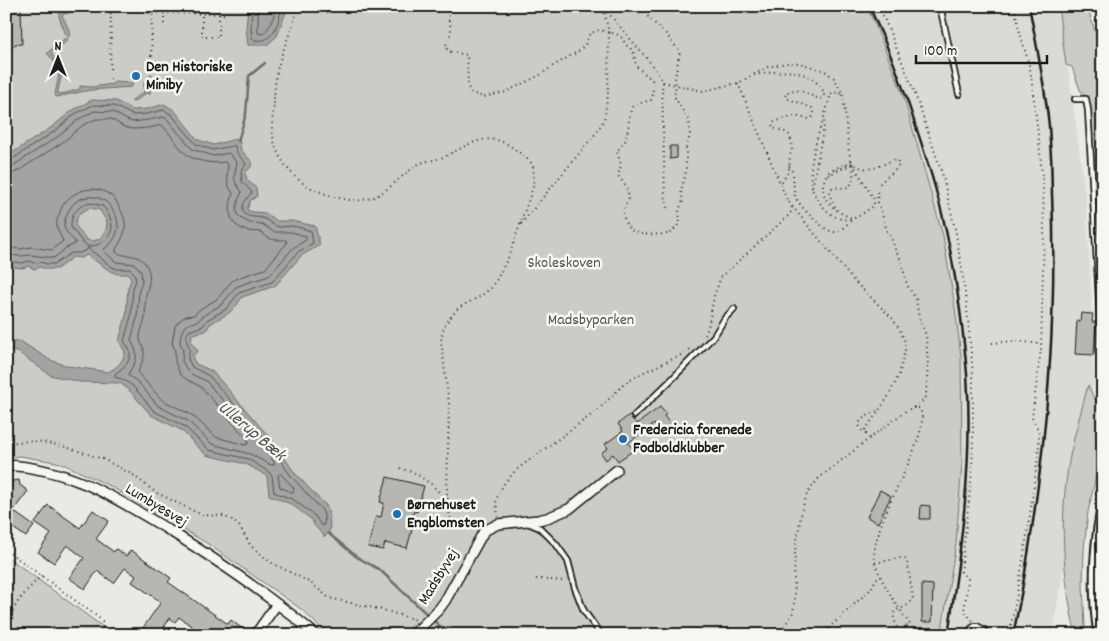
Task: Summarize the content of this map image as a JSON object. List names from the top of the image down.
{
  "streets": {
    "street": ["Lumbyesvej", "Madsbyvej"]
  },
  "water": ["Ullerup Bæk"],
  "parks": ["Skoleskoven", "Madsbyparken"],
  "places": ["Den Historiske Miniby", "Fredericia forenede Fodboldklubber", "Børnehuset Engblomsten"],
  "scale_bar": "100 m",
  "north": "top"
}
